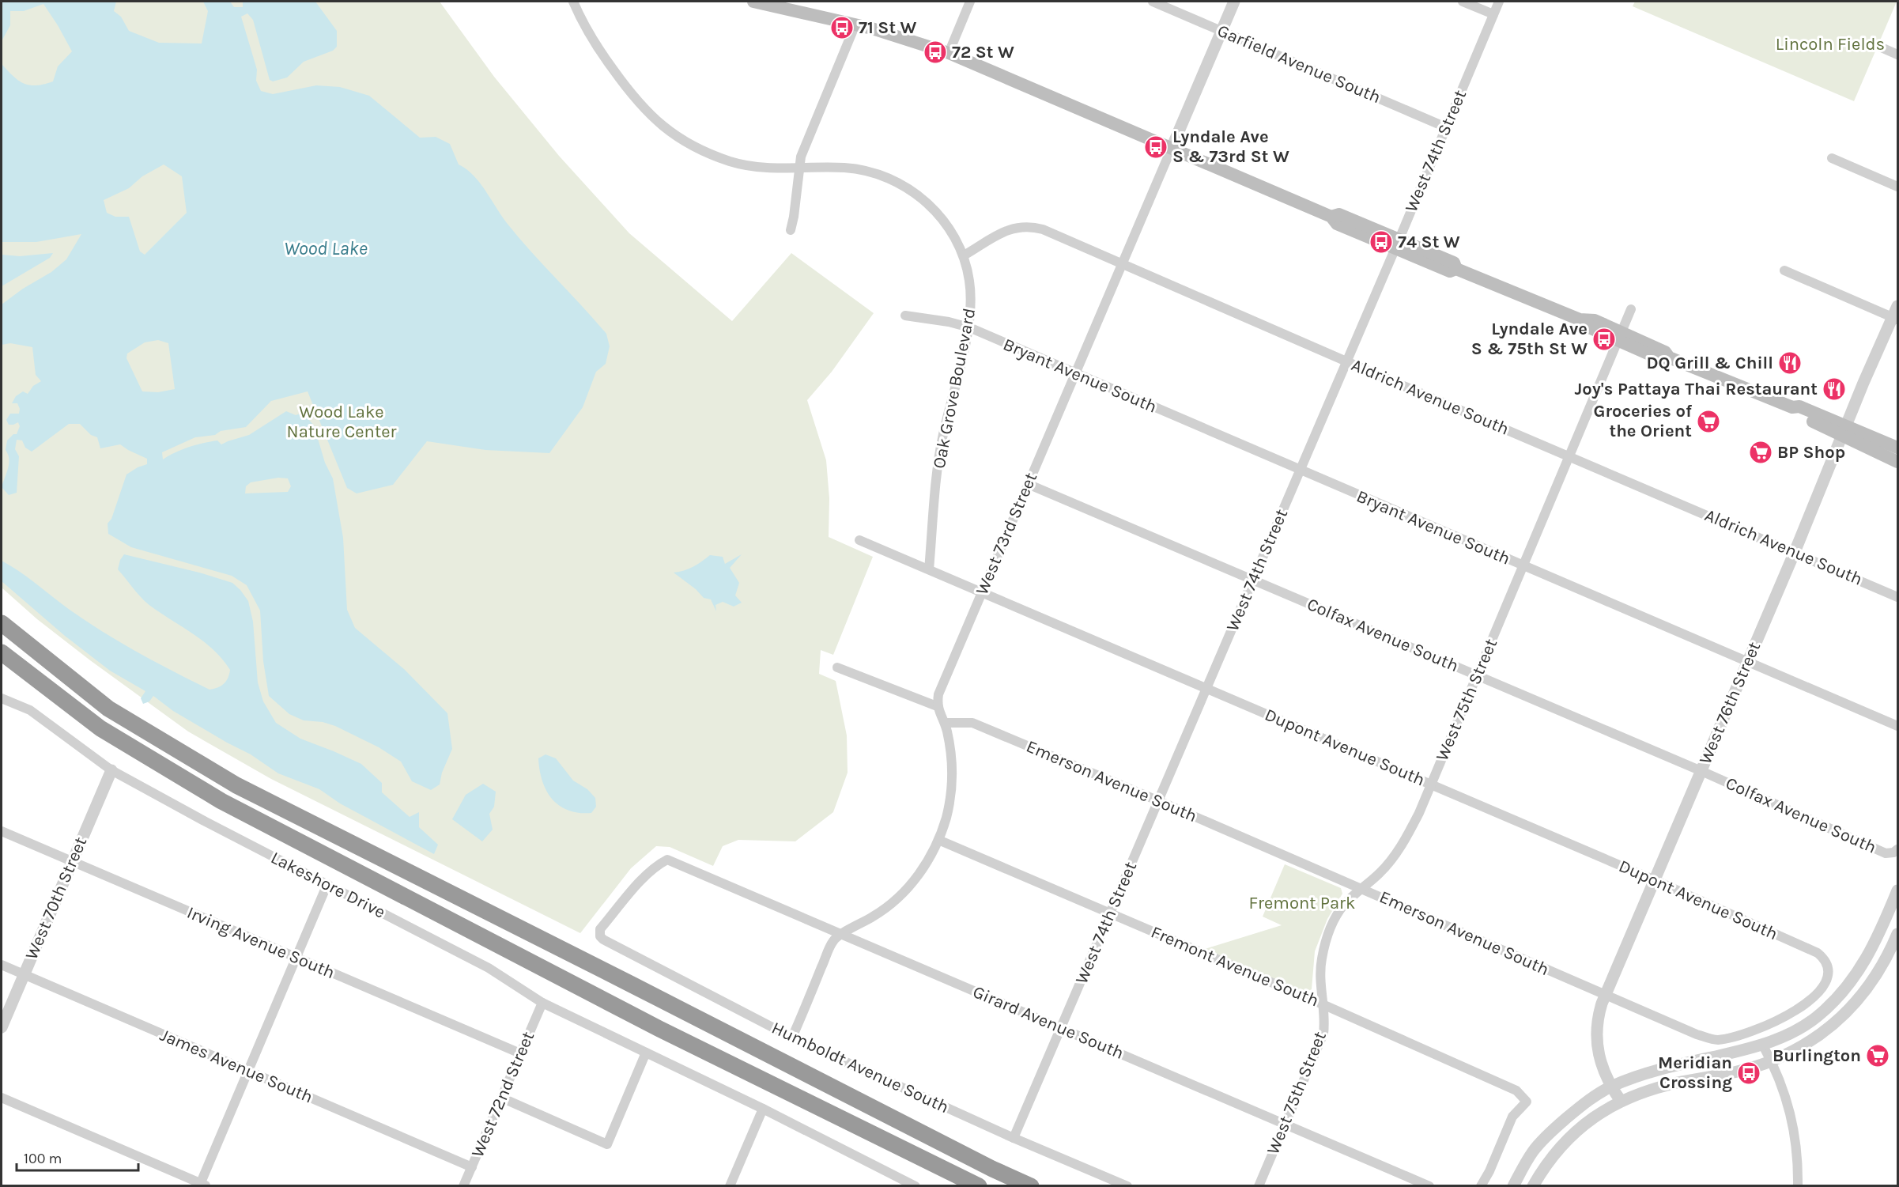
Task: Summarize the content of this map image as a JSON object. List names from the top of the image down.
{
  "streets": {
    "street": [
      "Garfield Avenue South",
      "West 74th Street",
      "Bryant Avenue South",
      "Oak Grove Boulevard",
      "Aldrich Avenue South",
      "West 73rd Street",
      "Colfax Avenue South",
      "West 75th Street",
      "West 76th Street",
      "Dupont Avenue South",
      "Emerson Avenue South",
      "Lakeshore Drive",
      "West 70th Street",
      "Irving Avenue South",
      "Fremont Avenue South",
      "Girard Avenue South",
      "James Avenue South",
      "Humboldt Avenue South",
      "West 72nd Street"
    ]
  },
  "crossings": [
    ["Garfield Avenue South", "West 74th Street"],
    ["Garfield Avenue South", "West 73rd Street"],
    ["West 74th Street", "Bryant Avenue South"],
    ["West 74th Street", "Aldrich Avenue South"],
    ["West 74th Street", "Colfax Avenue South"],
    ["West 74th Street", "Dupont Avenue South"],
    ["West 74th Street", "Emerson Avenue South"],
    ["West 74th Street", "Fremont Avenue South"],
    ["West 74th Street", "Girard Avenue South"],
    ["West 74th Street", "Humboldt Avenue South"],
    ["Bryant Avenue South", "Oak Grove Boulevard"],
    ["Bryant Avenue South", "West 73rd Street"],
    ["Bryant Avenue South", "West 75th Street"],
    ["Bryant Avenue South", "West 76th Street"],
    ["Oak Grove Boulevard", "Aldrich Avenue South"],
    ["Oak Grove Boulevard", "Dupont Avenue South"],
    ["Aldrich Avenue South", "West 73rd Street"],
    ["Aldrich Avenue South", "West 75th Street"],
    ["Aldrich Avenue South", "West 76th Street"],
    ["West 73rd Street", "Colfax Avenue South"],
    ["West 73rd Street", "Dupont Avenue South"],
    ["Colfax Avenue South", "West 75th Street"],
    ["Colfax Avenue South", "West 76th Street"],
    ["West 75th Street", "Dupont Avenue South"],
    ["West 75th Street", "Emerson Avenue South"],
    ["West 75th Street", "Fremont Avenue South"],
    ["West 75th Street", "Girard Avenue South"],
    ["West 76th Street", "Dupont Avenue South"],
    ["West 76th Street", "Emerson Avenue South"],
    ["Dupont Avenue South", "Emerson Avenue South"],
    ["Lakeshore Drive", "West 70th Street"],
    ["Lakeshore Drive", "West 72nd Street"],
    ["West 70th Street", "Irving Avenue South"],
    ["West 70th Street", "James Avenue South"],
    ["Irving Avenue South", "West 72nd Street"],
    ["Girard Avenue South", "Humboldt Avenue South"],
    ["James Avenue South", "West 72nd Street"]
  ],
  "water": ["Wood Lake"],
  "parks": ["Lincoln Fields", "Wood Lake Nature Center", "Fremont Park"],
  "places": {
    "bus stop": [
      "71 St W",
      "72 St W",
      "Lyndale Ave S & 73rd St W",
      "74 St W",
      "Lyndale Ave S & 75th St W",
      "Meridian Crossing"
    ],
    "restaurant": ["DQ Grill & Chill", "Joy's Pattaya Thai Restaurant"],
    "supermarket": ["Groceries of the Orient", "BP Shop", "Burlington"]
  },
  "scale_bar": "100 m"
}
